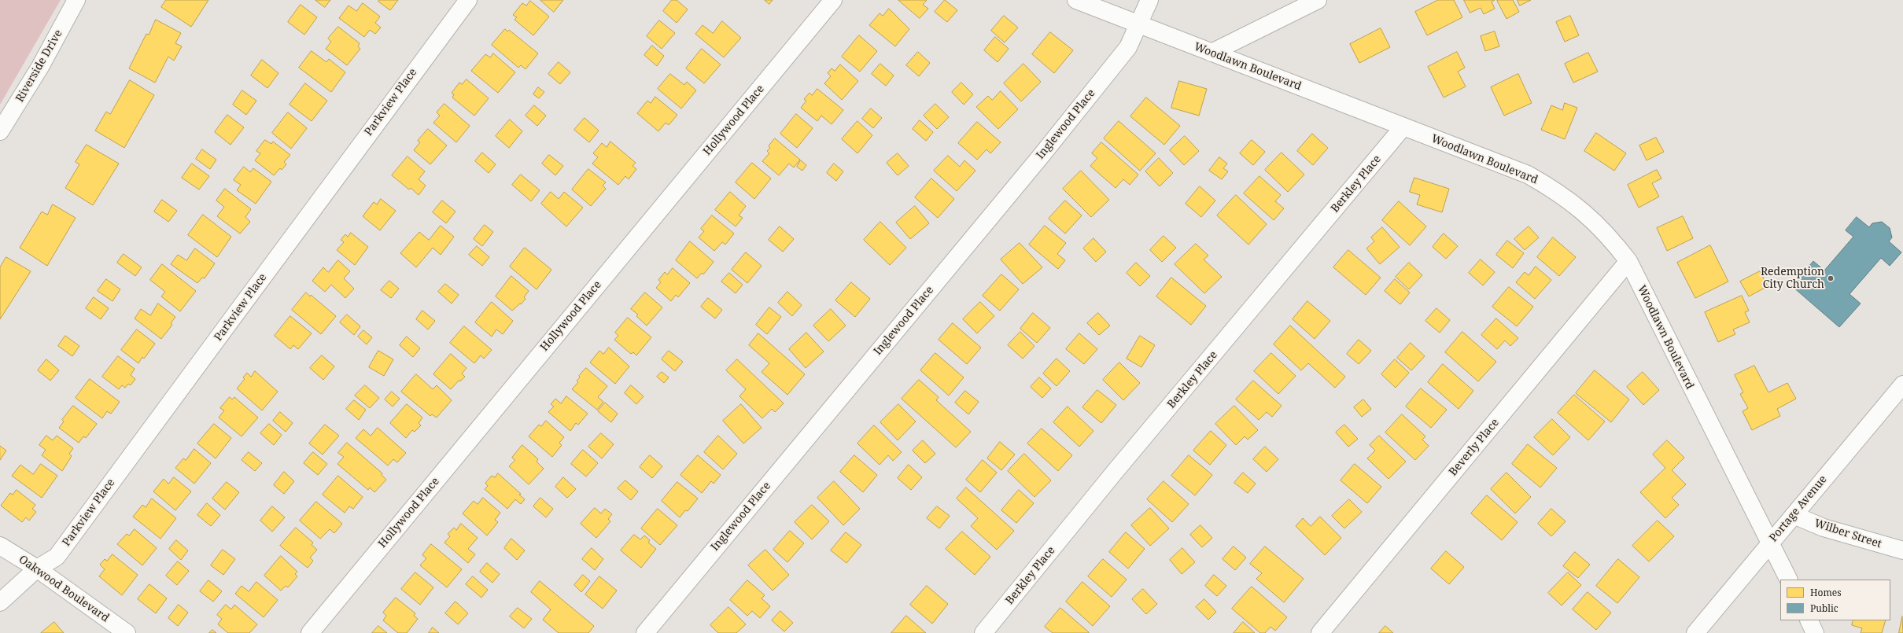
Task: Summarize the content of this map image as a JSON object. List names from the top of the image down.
{
  "streets": {
    "street": [
      "Riverside Drive",
      "Woodlawn Boulevard",
      "Parkview Place",
      "Hollywood Place",
      "Inglewood Place",
      "Berkley Place",
      "Beverly Place",
      "Portage Avenue",
      "Wilber Street",
      "Oakwood Boulevard"
    ]
  },
  "crossings": [
    ["Woodlawn Boulevard", "Inglewood Place"],
    ["Woodlawn Boulevard", "Berkley Place"],
    ["Woodlawn Boulevard", "Beverly Place"],
    ["Woodlawn Boulevard", "Portage Avenue"],
    ["Parkview Place", "Oakwood Boulevard"],
    ["Portage Avenue", "Wilber Street"]
  ],
  "places": ["Redemption City Church"],
  "legend": ["Homes", "Public"]
}
